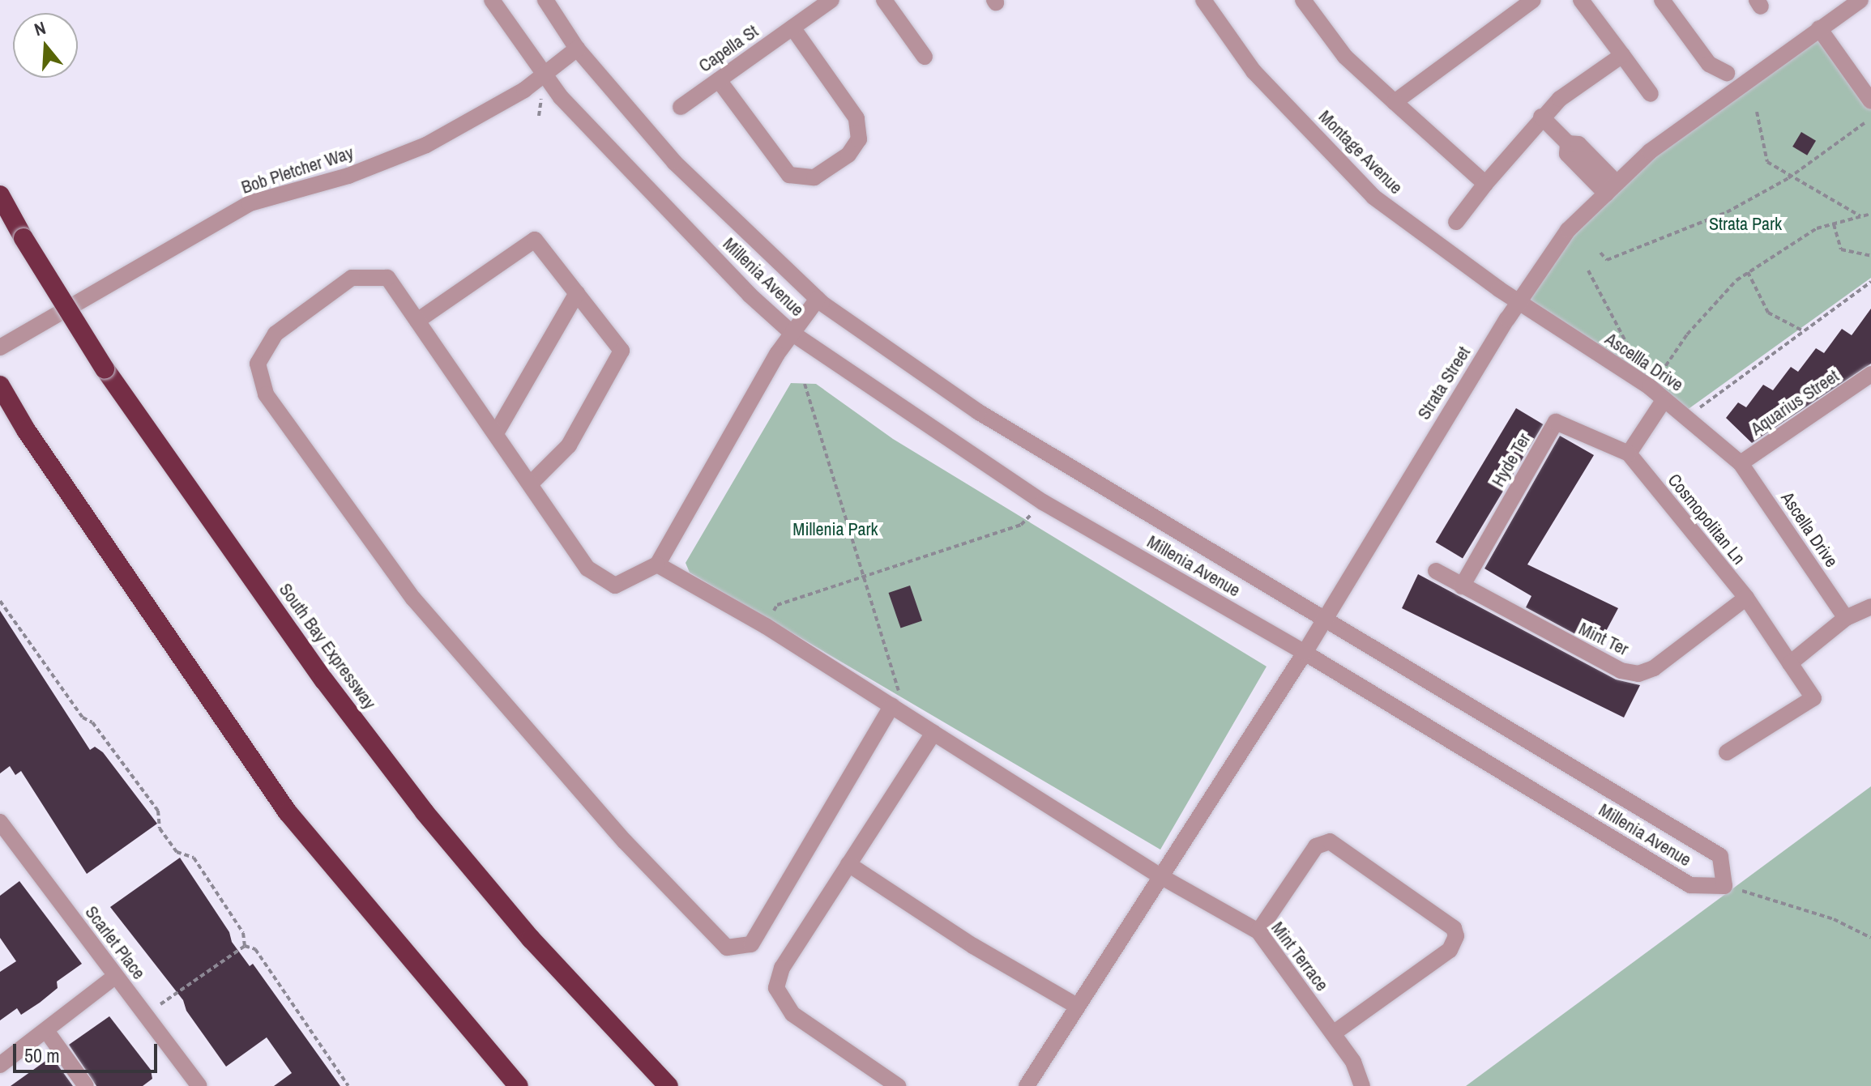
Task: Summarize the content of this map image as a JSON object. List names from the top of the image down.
{
  "streets": {
    "highway": ["South Bay Expressway"],
    "street": [
      "Capella St",
      "Montage Avenue",
      "Bob Pletcher Way",
      "Millenia Avenue",
      "Ascellla Drive",
      "Strata Street",
      "Aquarius Street",
      "Hyde Ter",
      "Cosmopolitan Ln",
      "Ascella Drive",
      "Mint Ter",
      "Scarlet Place",
      "Mint Terrace"
    ]
  },
  "crossings": [
    ["Montage Avenue", "Ascellla Drive"],
    ["Montage Avenue", "Strata Street"],
    ["Bob Pletcher Way", "Millenia Avenue"],
    ["Millenia Avenue", "Strata Street"],
    ["Ascellla Drive", "Strata Street"],
    ["Ascellla Drive", "Aquarius Street"],
    ["Ascellla Drive", "Ascella Drive"],
    ["Strata Street", "Mint Terrace"],
    ["Aquarius Street", "Ascella Drive"],
    ["Hyde Ter", "Cosmopolitan Ln"],
    ["Hyde Ter", "Mint Ter"],
    ["Cosmopolitan Ln", "Mint Ter"]
  ],
  "parks": ["Strata Park", "Millenia Park"],
  "scale_bar": "50 m",
  "north": "top"
}
